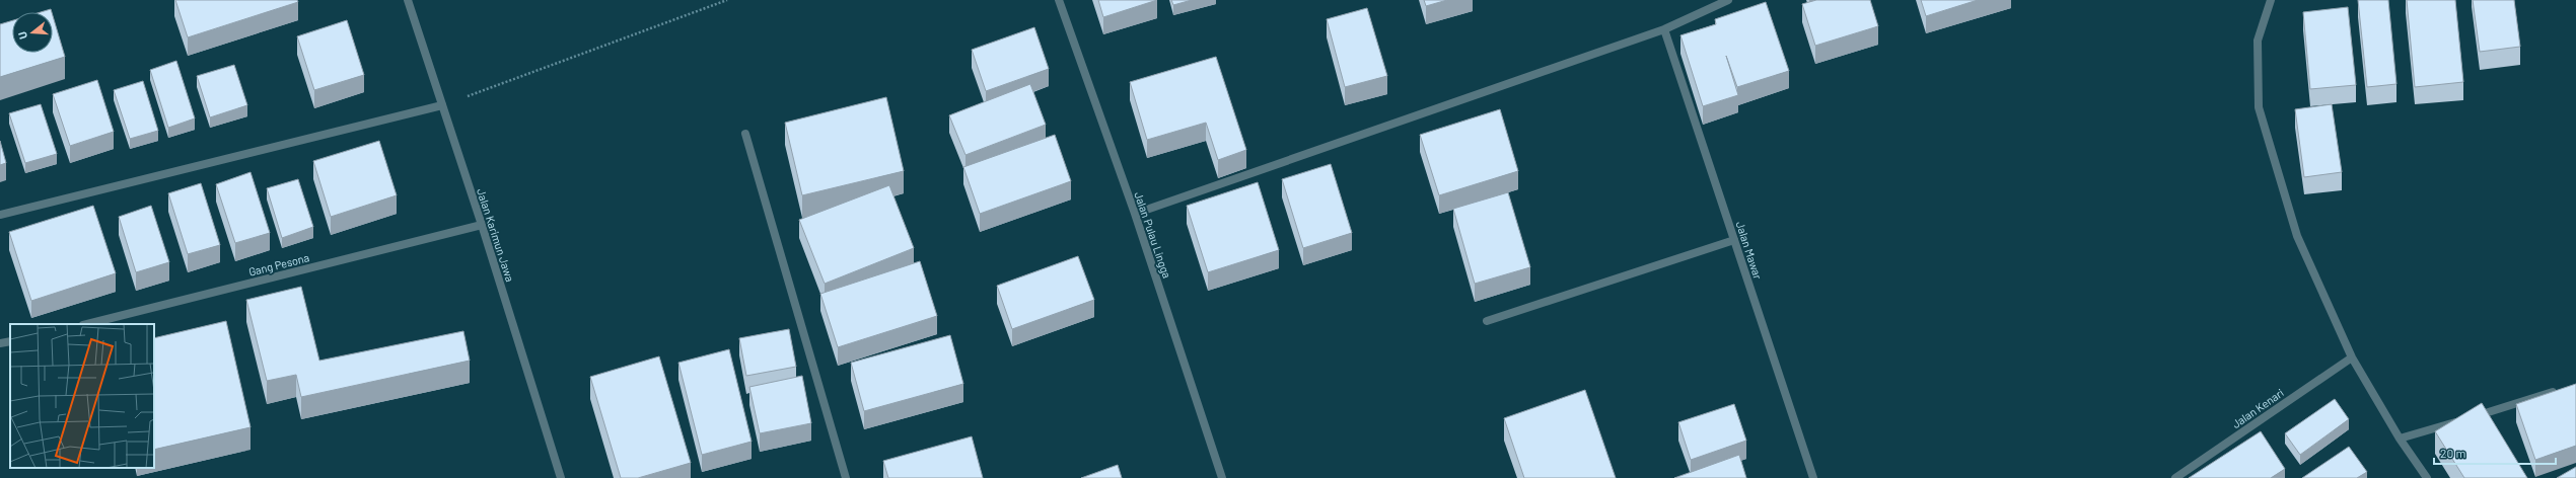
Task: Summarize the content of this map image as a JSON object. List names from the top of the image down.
{
  "streets": {
    "street": [
      "Jalan Karimun Jawa",
      "Jalan Pulau Lingga",
      "Jalan Mawar",
      "Gang Pesona",
      "Jalan Kenari"
    ]
  },
  "crossings": [
    ["Jalan Karimun Jawa", "Gang Pesona"]
  ],
  "scale_bar": "20 m",
  "north": "left"
}
